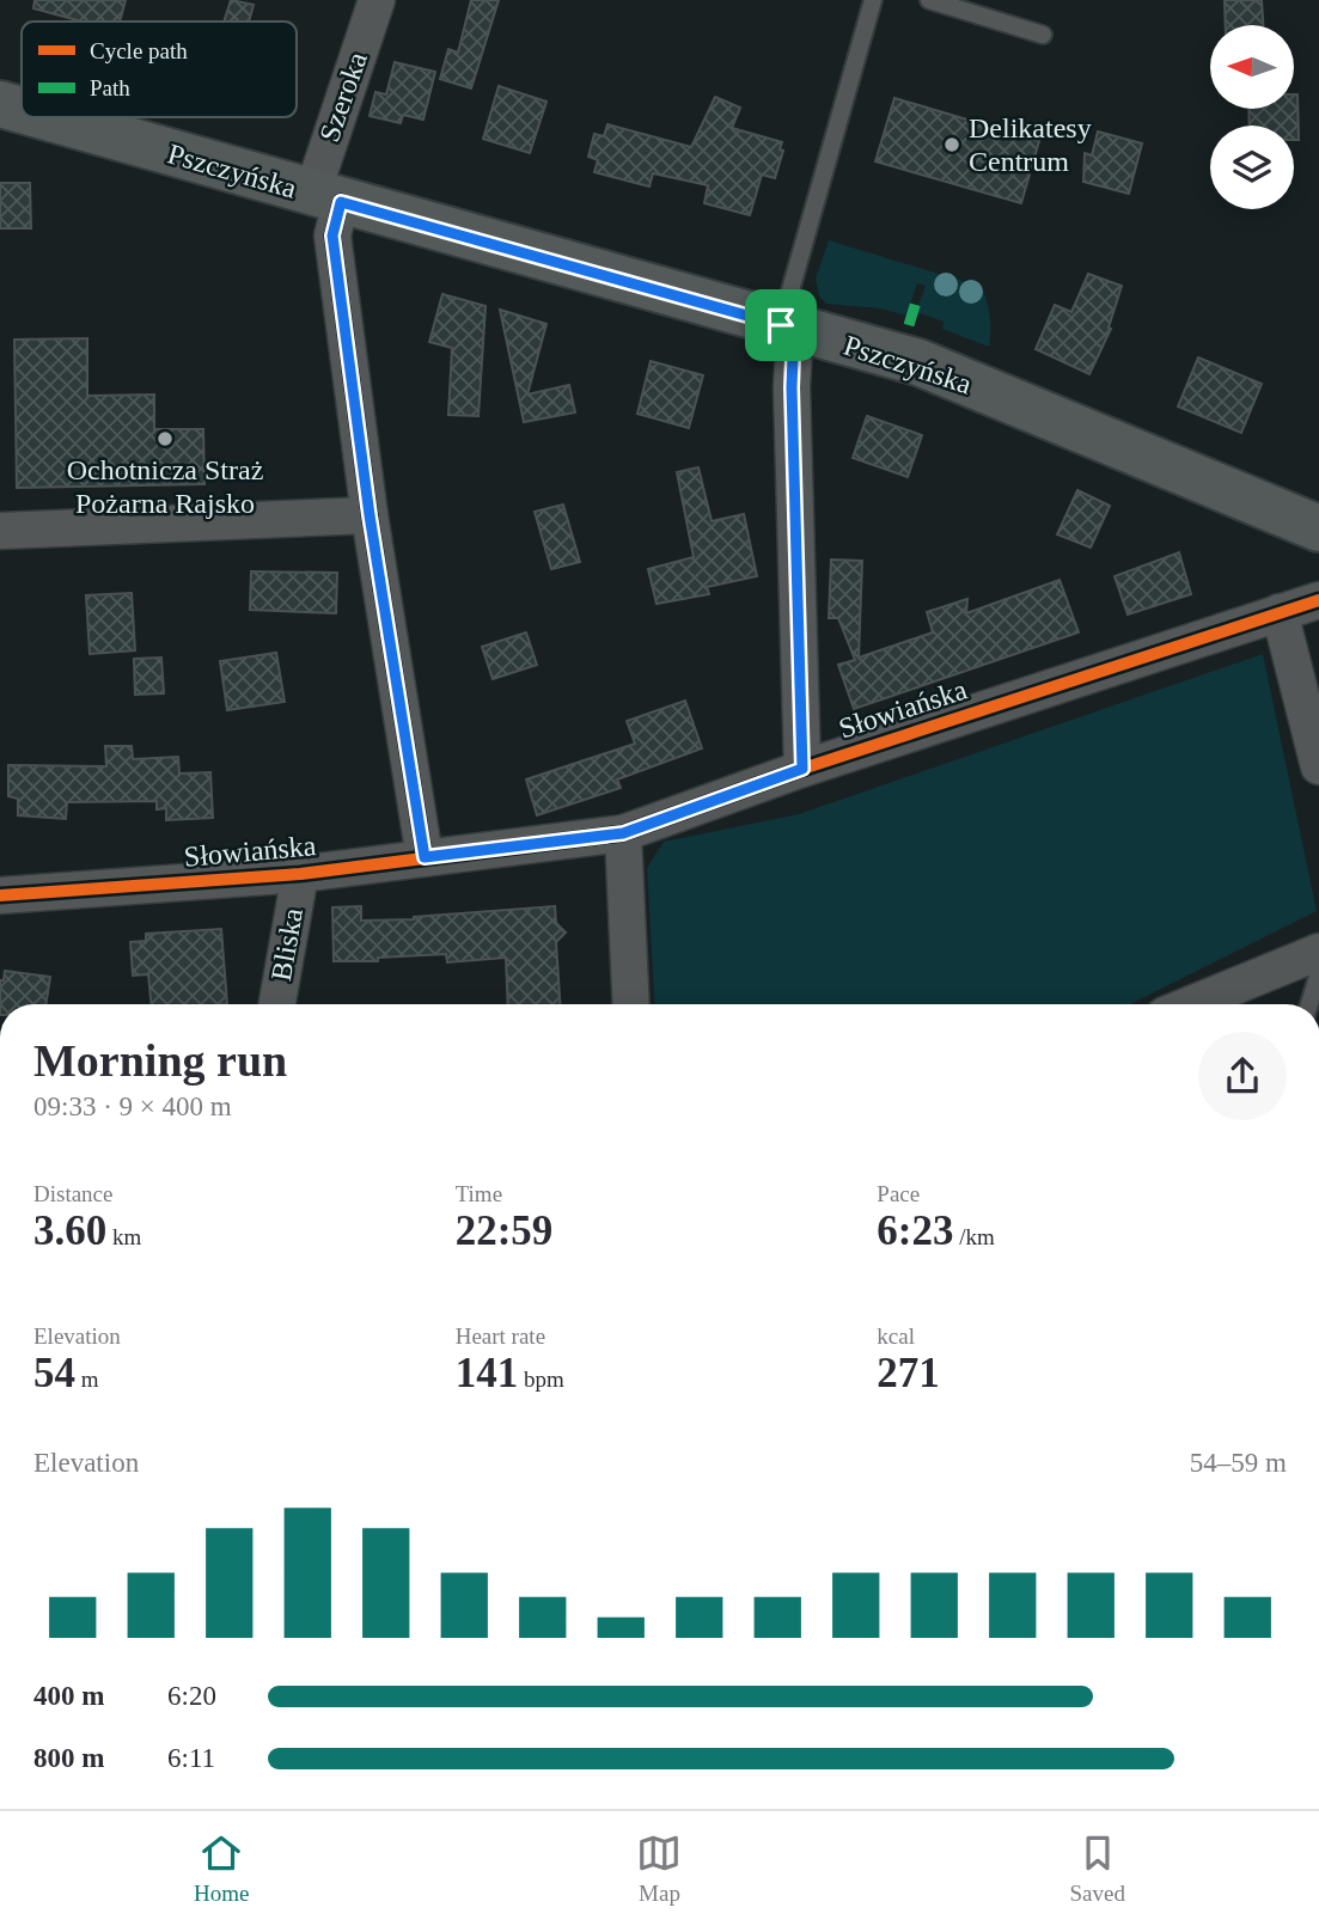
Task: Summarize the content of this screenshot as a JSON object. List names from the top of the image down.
{
  "streets": {
    "main road": ["Pszczyńska"],
    "street": ["Szeroka", "Słowiańska", "Bliska"]
  },
  "crossings": [
    ["Szeroka", "Pszczyńska"],
    ["Szeroka", "Słowiańska"],
    ["Słowiańska", "Bliska"]
  ],
  "places": ["Delikatesy Centrum", "Ochotnicza Straż Pożarna Rajsko"],
  "legend": ["Cycle path", "Path"],
  "north": "left",
  "page": {
    "heading": ["Morning run", "09:33 · 9 × 400 m"],
    "stats": [
      ["Distance", "3.60 km"],
      ["Time", "22:59"],
      ["Pace", "6:23 /km"],
      ["Elevation", "54 m"],
      ["Heart rate", "141 bpm"],
      ["kcal", "271"]
    ],
    "chart": ["Elevation", "54–59 m"],
    "list": [
      {
        "name": "400 m",
        "note": "6:20"
      },
      {
        "name": "800 m",
        "note": "6:11"
      }
    ],
    "tabs": ["Home", "Map", "Saved"]
  }
}
